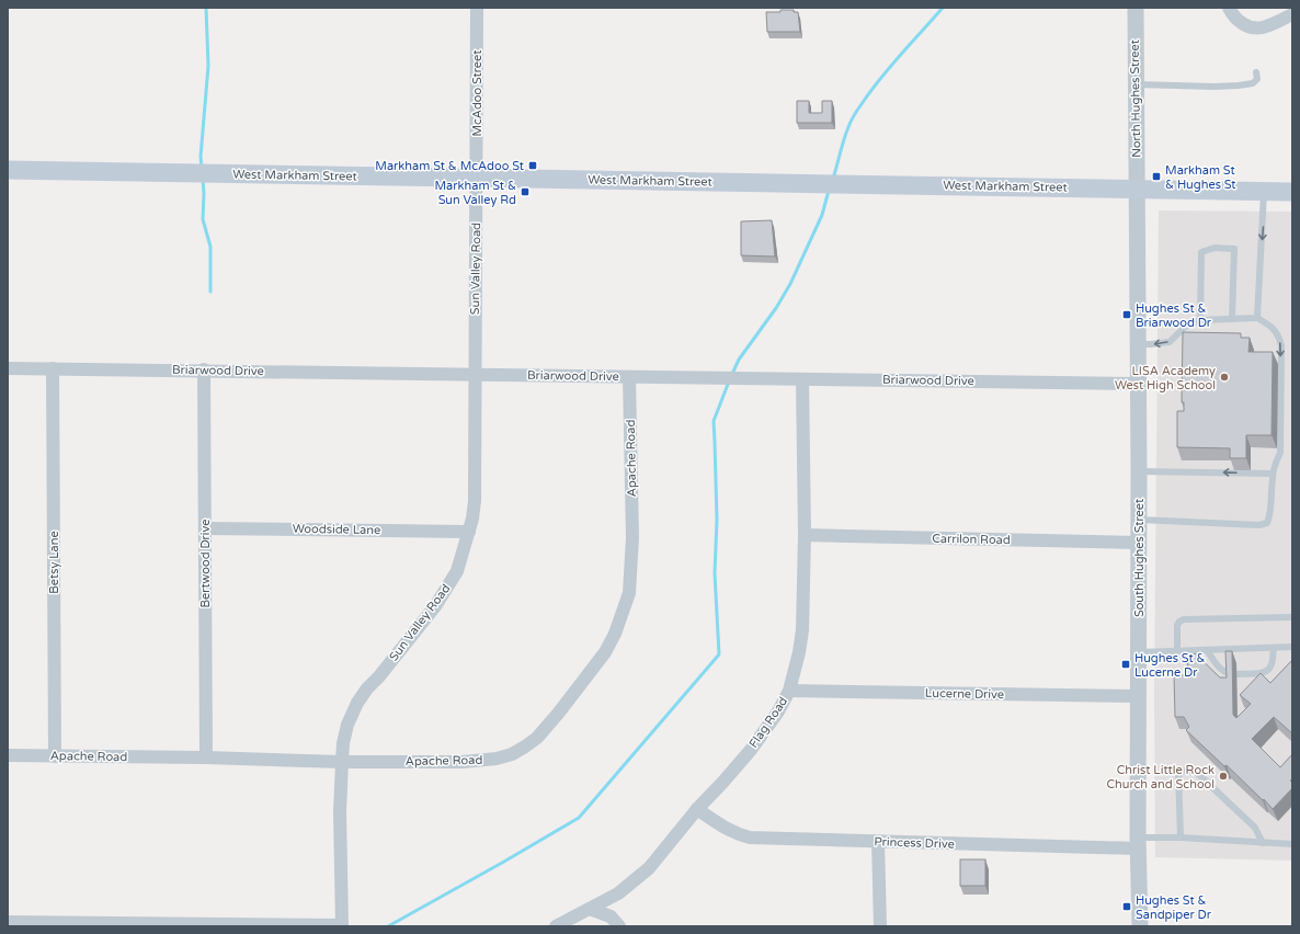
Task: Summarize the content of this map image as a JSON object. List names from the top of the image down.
{
  "streets": {
    "main road": ["West Markham Street"],
    "street": [
      "McAdoo Street",
      "North Hughes Street",
      "Sun Valley Road",
      "Briarwood Drive",
      "Apache Road",
      "Woodside Lane",
      "Carrilon Road",
      "South Hughes Street",
      "Betsy Lane",
      "Bertwood Drive",
      "Lucerne Drive",
      "Flag Road",
      "Princess Drive"
    ]
  },
  "crossings": [
    ["McAdoo Street", "West Markham Street"],
    ["McAdoo Street", "Sun Valley Road"],
    ["North Hughes Street", "West Markham Street"],
    ["North Hughes Street", "South Hughes Street"],
    ["West Markham Street", "Sun Valley Road"],
    ["West Markham Street", "South Hughes Street"],
    ["Sun Valley Road", "Briarwood Drive"],
    ["Sun Valley Road", "Apache Road"],
    ["Sun Valley Road", "Woodside Lane"],
    ["Briarwood Drive", "Apache Road"],
    ["Briarwood Drive", "South Hughes Street"],
    ["Briarwood Drive", "Betsy Lane"],
    ["Briarwood Drive", "Bertwood Drive"],
    ["Briarwood Drive", "Flag Road"],
    ["Apache Road", "Betsy Lane"],
    ["Apache Road", "Bertwood Drive"],
    ["Woodside Lane", "Bertwood Drive"],
    ["Carrilon Road", "South Hughes Street"],
    ["Carrilon Road", "Flag Road"],
    ["South Hughes Street", "Lucerne Drive"],
    ["South Hughes Street", "Princess Drive"],
    ["Lucerne Drive", "Flag Road"],
    ["Flag Road", "Princess Drive"]
  ],
  "places": {
    "transit": [
      "Markham St & McAdoo St",
      "Markham St & Hughes St",
      "Markham St & Sun Valley Rd",
      "Hughes St & Briarwood Dr",
      "Hughes St & Lucerne Dr",
      "Hughes St & Sandpiper Dr"
    ],
    "other": ["LISA Academy West High School", "Christ Little Rock Church and School"]
  }
}
